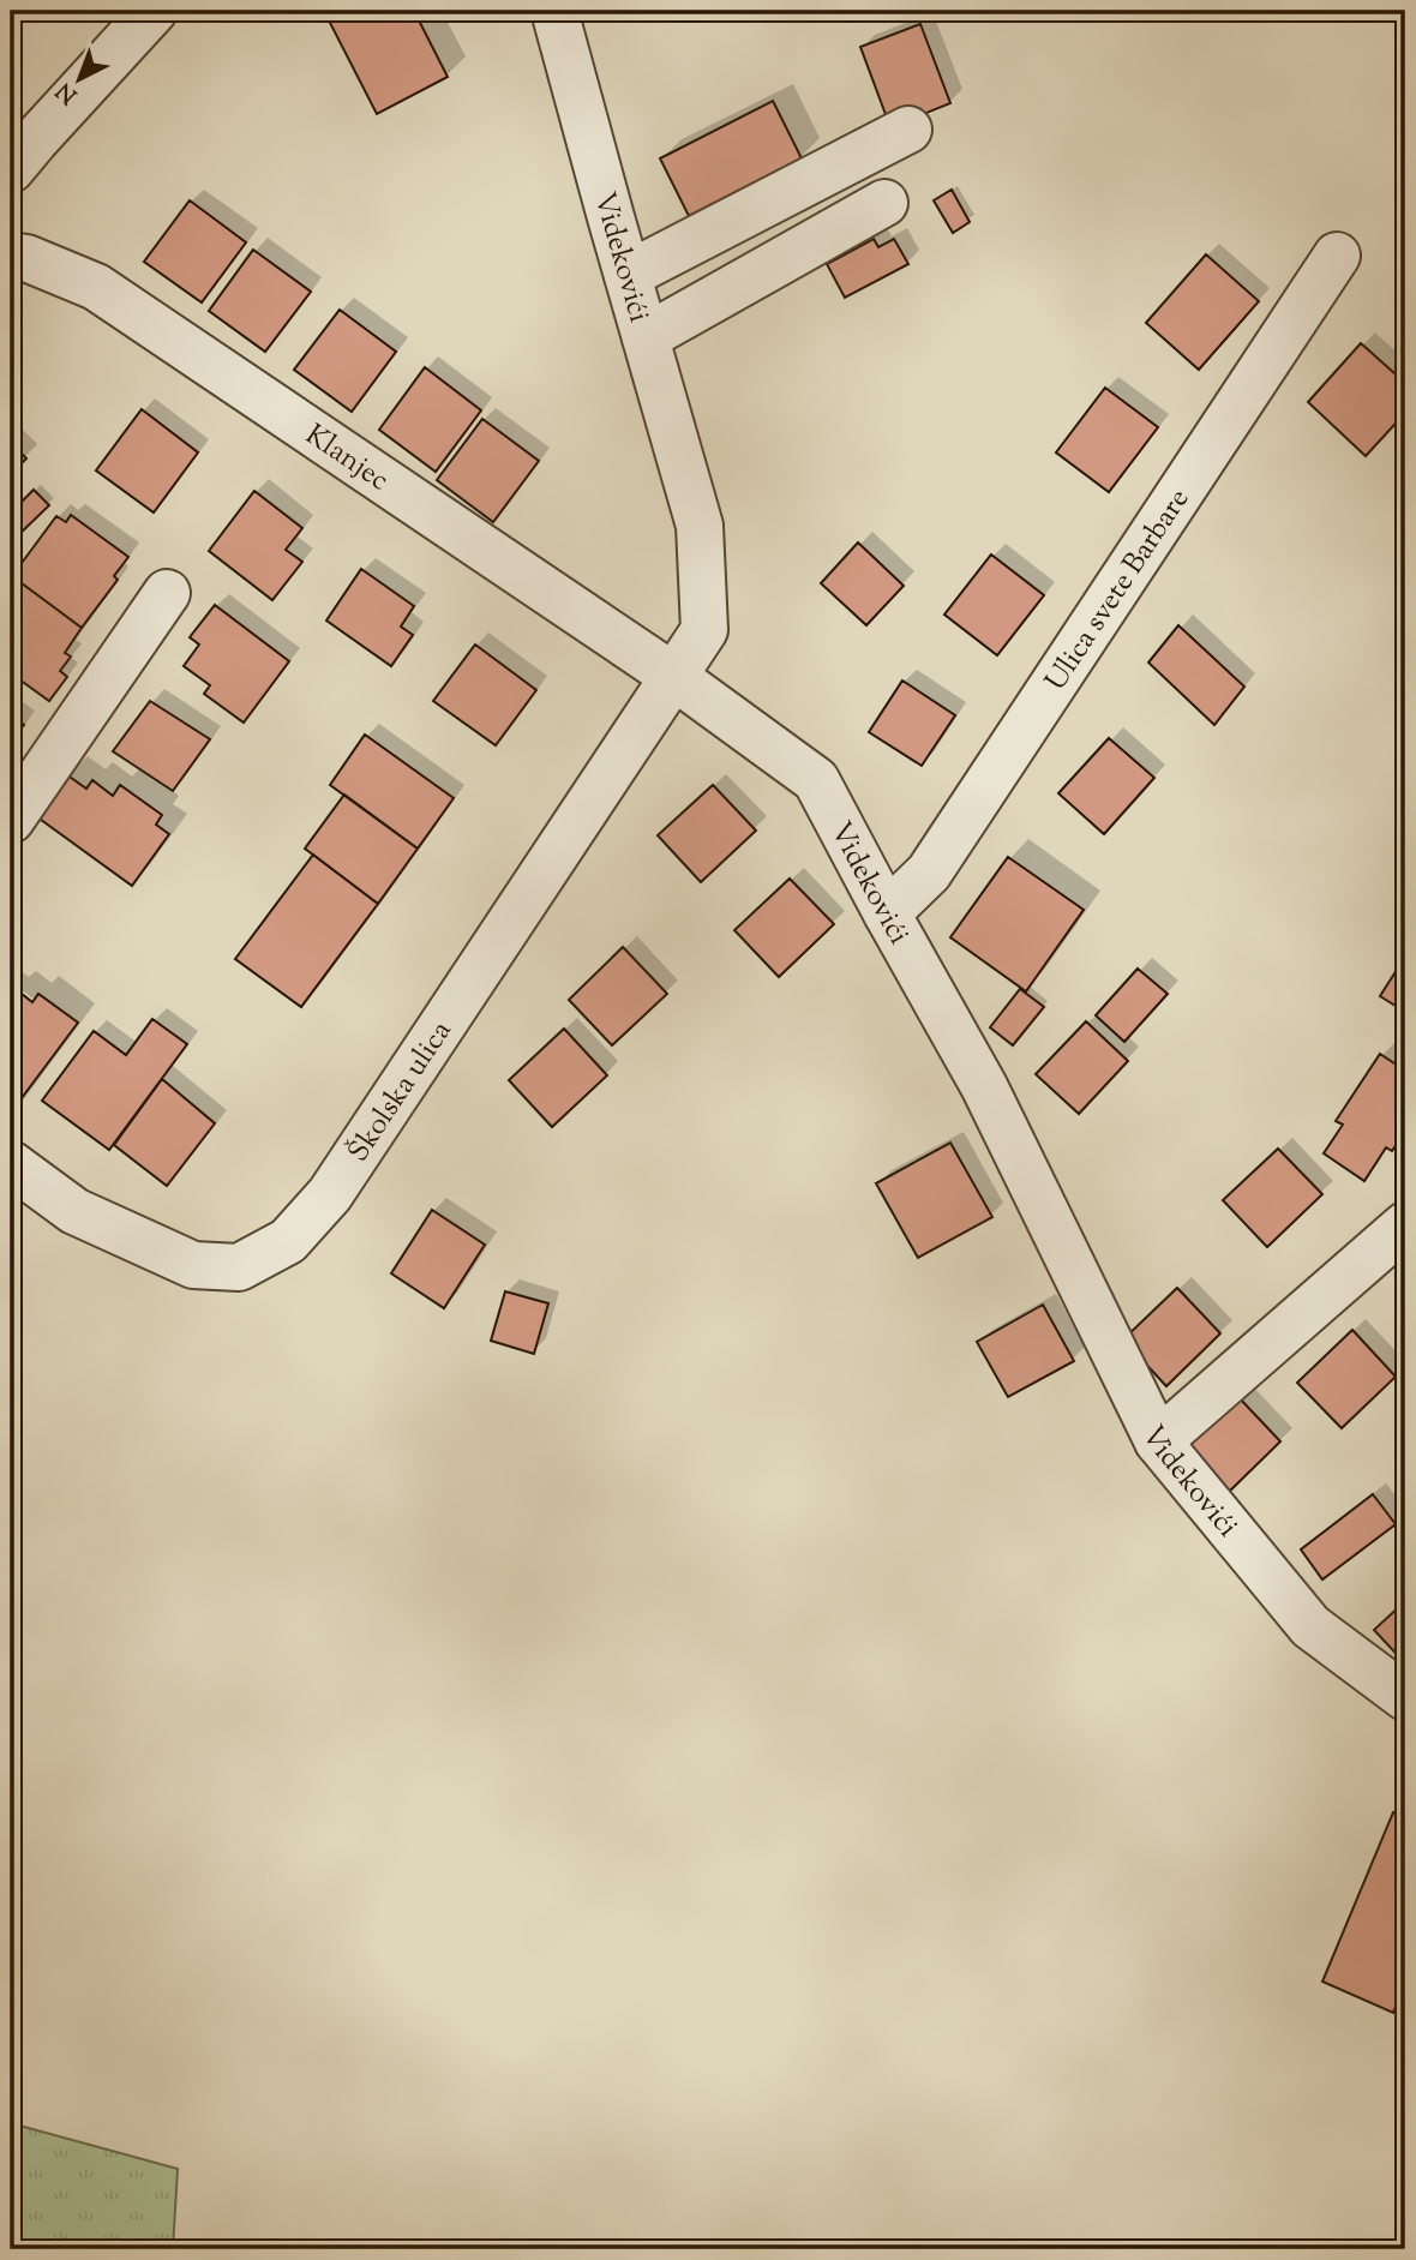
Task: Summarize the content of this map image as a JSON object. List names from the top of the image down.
{
  "streets": {
    "street": [
      "Videkovići",
      "Klanjec",
      "Ulica svete Barbare",
      "Školska ulica"
    ]
  },
  "crossings": [
    ["Videkovići", "Klanjec"],
    ["Videkovići", "Ulica svete Barbare"],
    ["Videkovići", "Školska ulica"],
    ["Klanjec", "Školska ulica"]
  ],
  "north": "bottom left"
}
